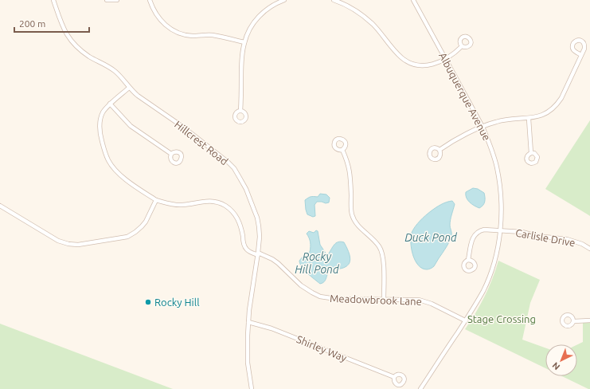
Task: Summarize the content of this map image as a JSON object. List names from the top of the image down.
{
  "streets": {
    "street": [
      "Albuquerque Avenue",
      "Hillcrest Road",
      "Carlisle Drive",
      "Meadowbrook Lane",
      "Shirley Way"
    ]
  },
  "crossings": [
    ["Albuquerque Avenue", "Carlisle Drive"],
    ["Albuquerque Avenue", "Meadowbrook Lane"],
    ["Hillcrest Road", "Meadowbrook Lane"],
    ["Hillcrest Road", "Shirley Way"]
  ],
  "water": ["Duck Pond", "Rocky Hill Pond"],
  "parks": ["Stage Crossing"],
  "places": ["Rocky Hill"],
  "scale_bar": "200 m",
  "north": "bottom left"
}
